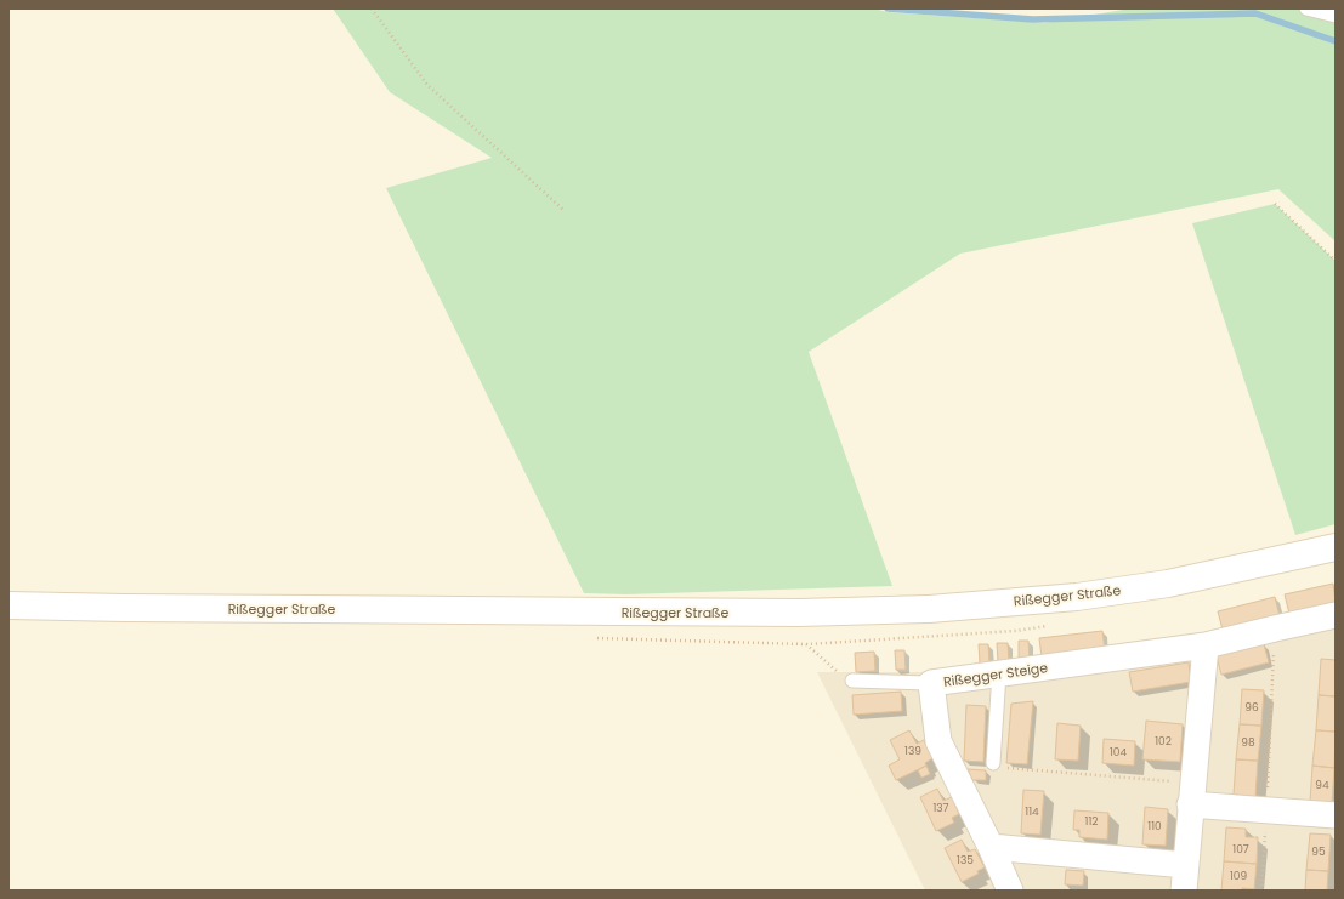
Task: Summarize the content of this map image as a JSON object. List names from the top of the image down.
{
  "streets": {
    "street": ["Rißegger Straße", "Rißegger Steige"]
  },
  "house_numbers": [
    "96",
    "102",
    "98",
    "139",
    "104",
    "94",
    "137",
    "114",
    "112",
    "110",
    "107",
    "95",
    "135",
    "109"
  ]
}
